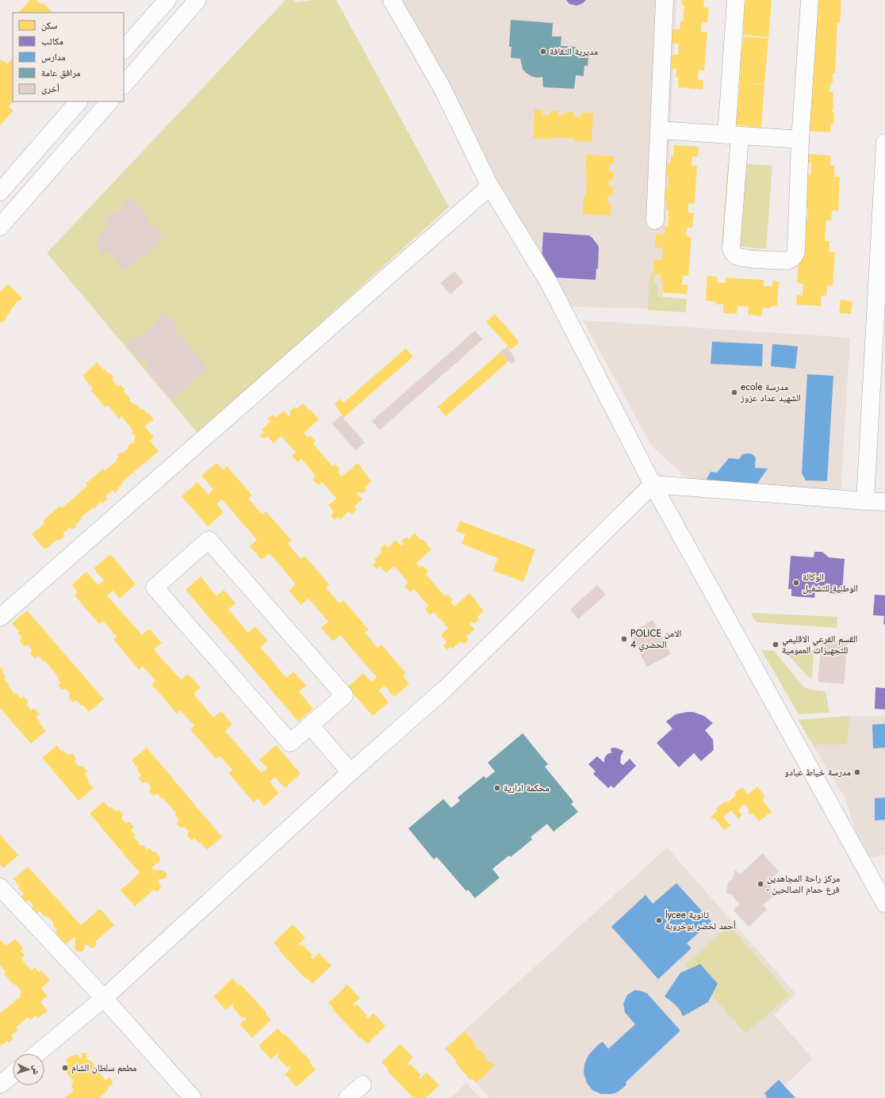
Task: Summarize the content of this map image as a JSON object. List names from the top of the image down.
{
  "places": [
    "مديرية الثقافة",
    "ecole مدرسة الشهيد عداد عزوز",
    "الوكالة الوطنية للتشغيل",
    "POLICE الامن الحضري 4",
    "القسم الفرعي الاقليمي للتجهيزات العمومية",
    "مدرسة خياط عبادو",
    "محكمة ادارية",
    "مركز راحة المجاهدين - فرع حمام الصالحين",
    "lycee ثانوية أحمد لخضر بوخروبة",
    "مطعم سلطان الشام"
  ],
  "legend": [
    "سكن",
    "مكاتب",
    "مدارس",
    "مرافق عامة",
    "أخرى"
  ],
  "north": "right"
}
